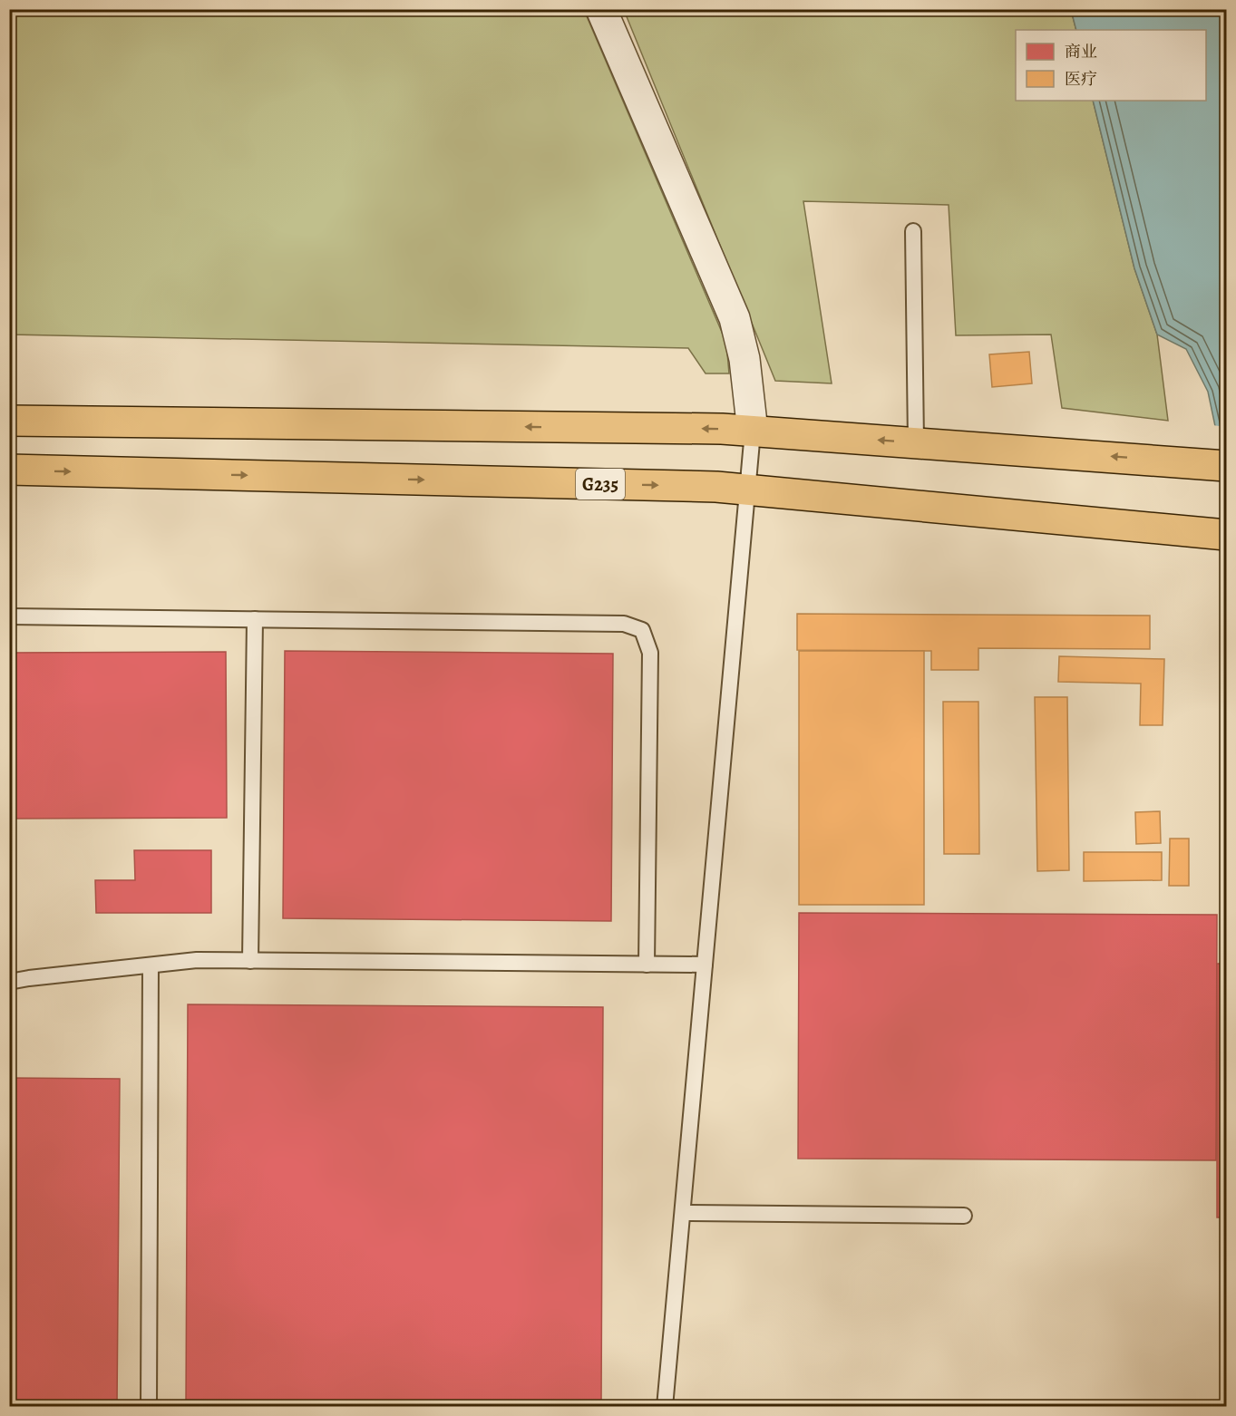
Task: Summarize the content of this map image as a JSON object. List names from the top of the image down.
{
  "streets": {
    "highway": ["G235"]
  },
  "legend": ["商业", "医疗"]
}
